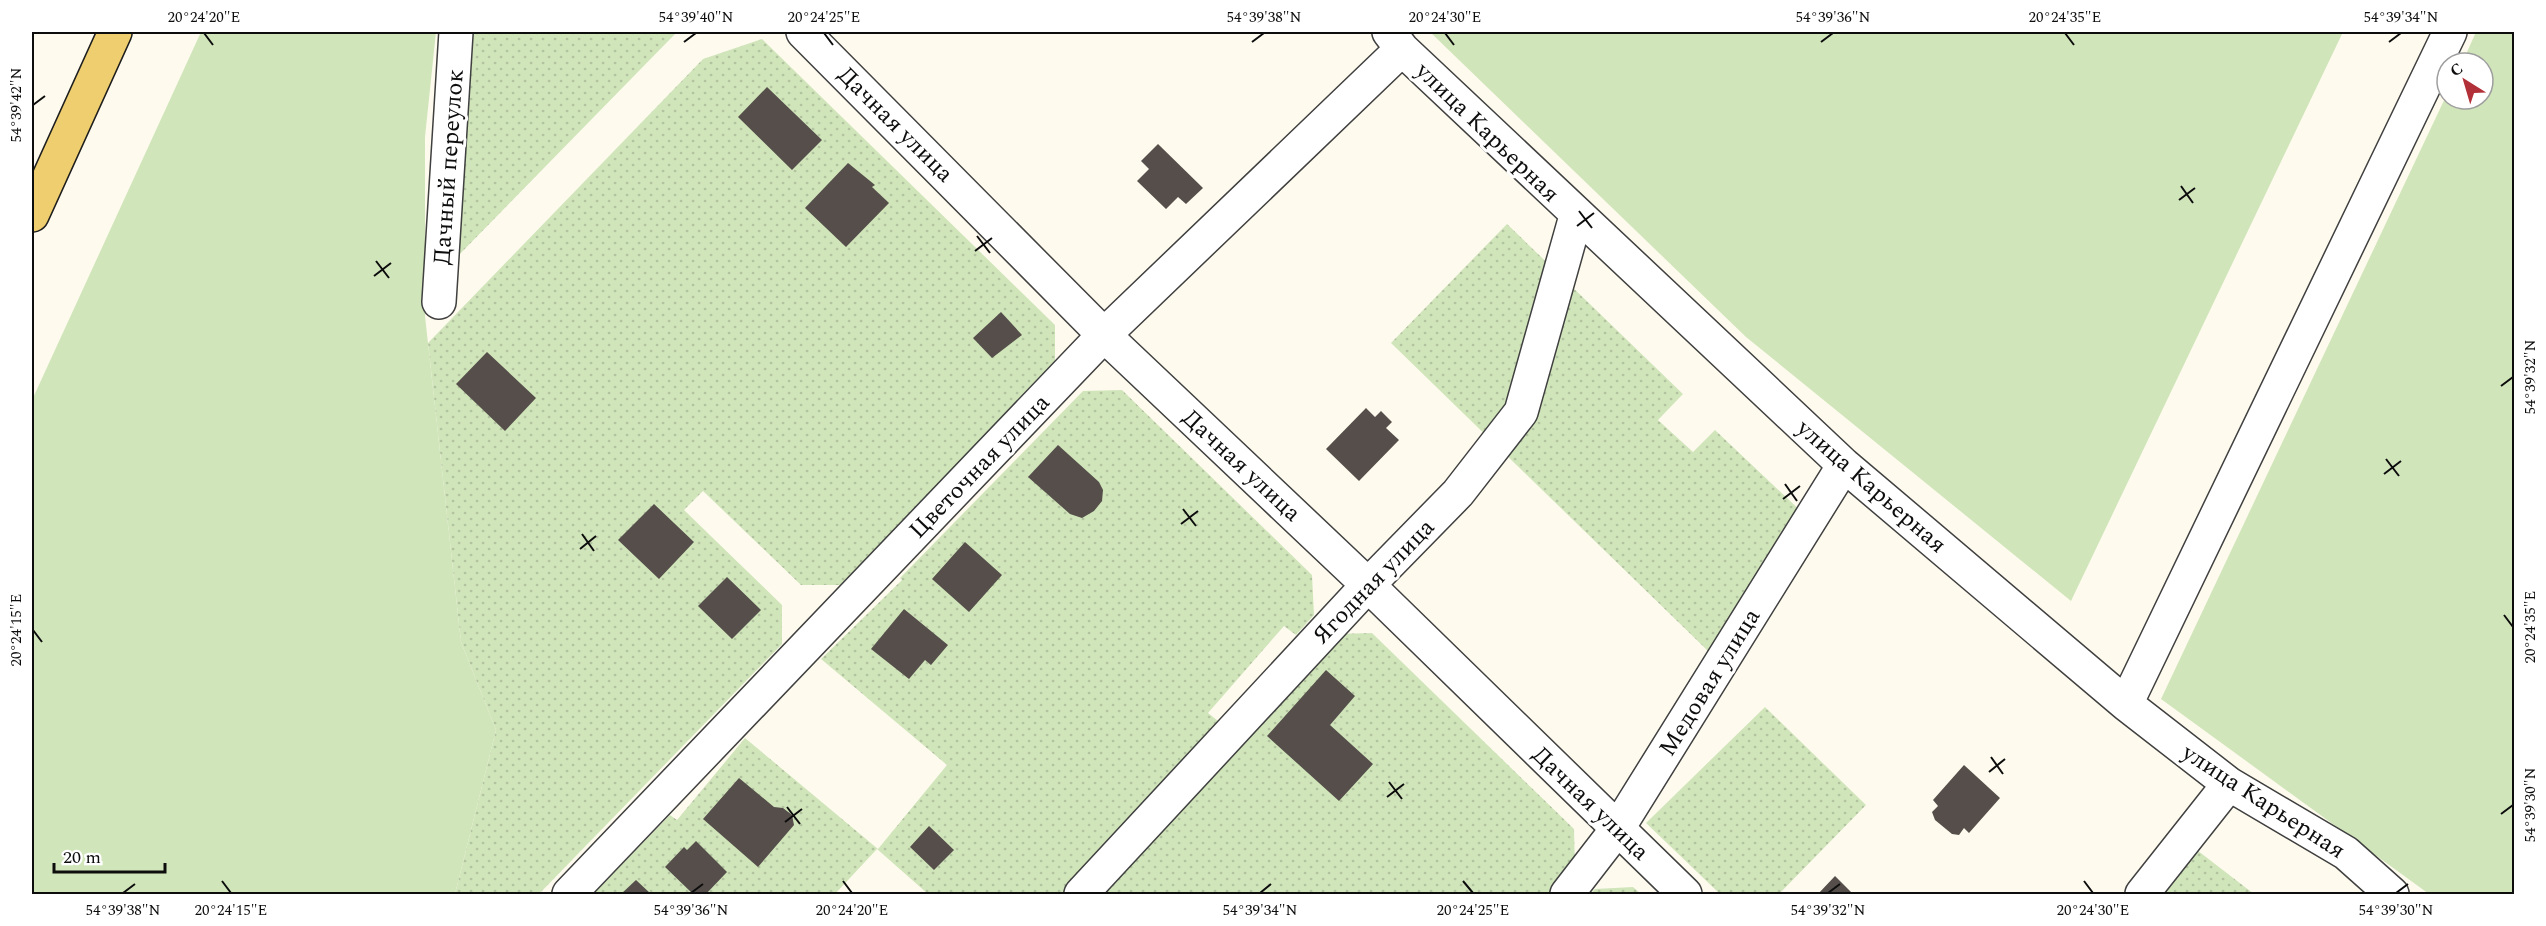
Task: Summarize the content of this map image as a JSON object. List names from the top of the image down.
{
  "streets": {
    "street": [
      "Дачная улица",
      "улица Карьерная",
      "Дачный переулок",
      "Цветочная улица",
      "Ягодная улица",
      "Медовая улица"
    ]
  },
  "crossings": [
    ["Дачная улица", "Цветочная улица"],
    ["Дачная улица", "Ягодная улица"],
    ["Дачная улица", "Медовая улица"],
    ["улица Карьерная", "Цветочная улица"],
    ["улица Карьерная", "Ягодная улица"],
    ["улица Карьерная", "Медовая улица"]
  ],
  "scale_bar": "20 m",
  "north": "top left",
  "coordinates": [
    "20°24'20\"E",
    "54°39'40\"N",
    "20°24'25\"E",
    "54°39'38\"N",
    "20°24'30\"E",
    "54°39'36\"N",
    "20°24'35\"E",
    "54°39'34\"N",
    "54°39'42\"N",
    "54°39'32\"N",
    "20°24'15\"E",
    "54°39'30\"N"
  ]
}
